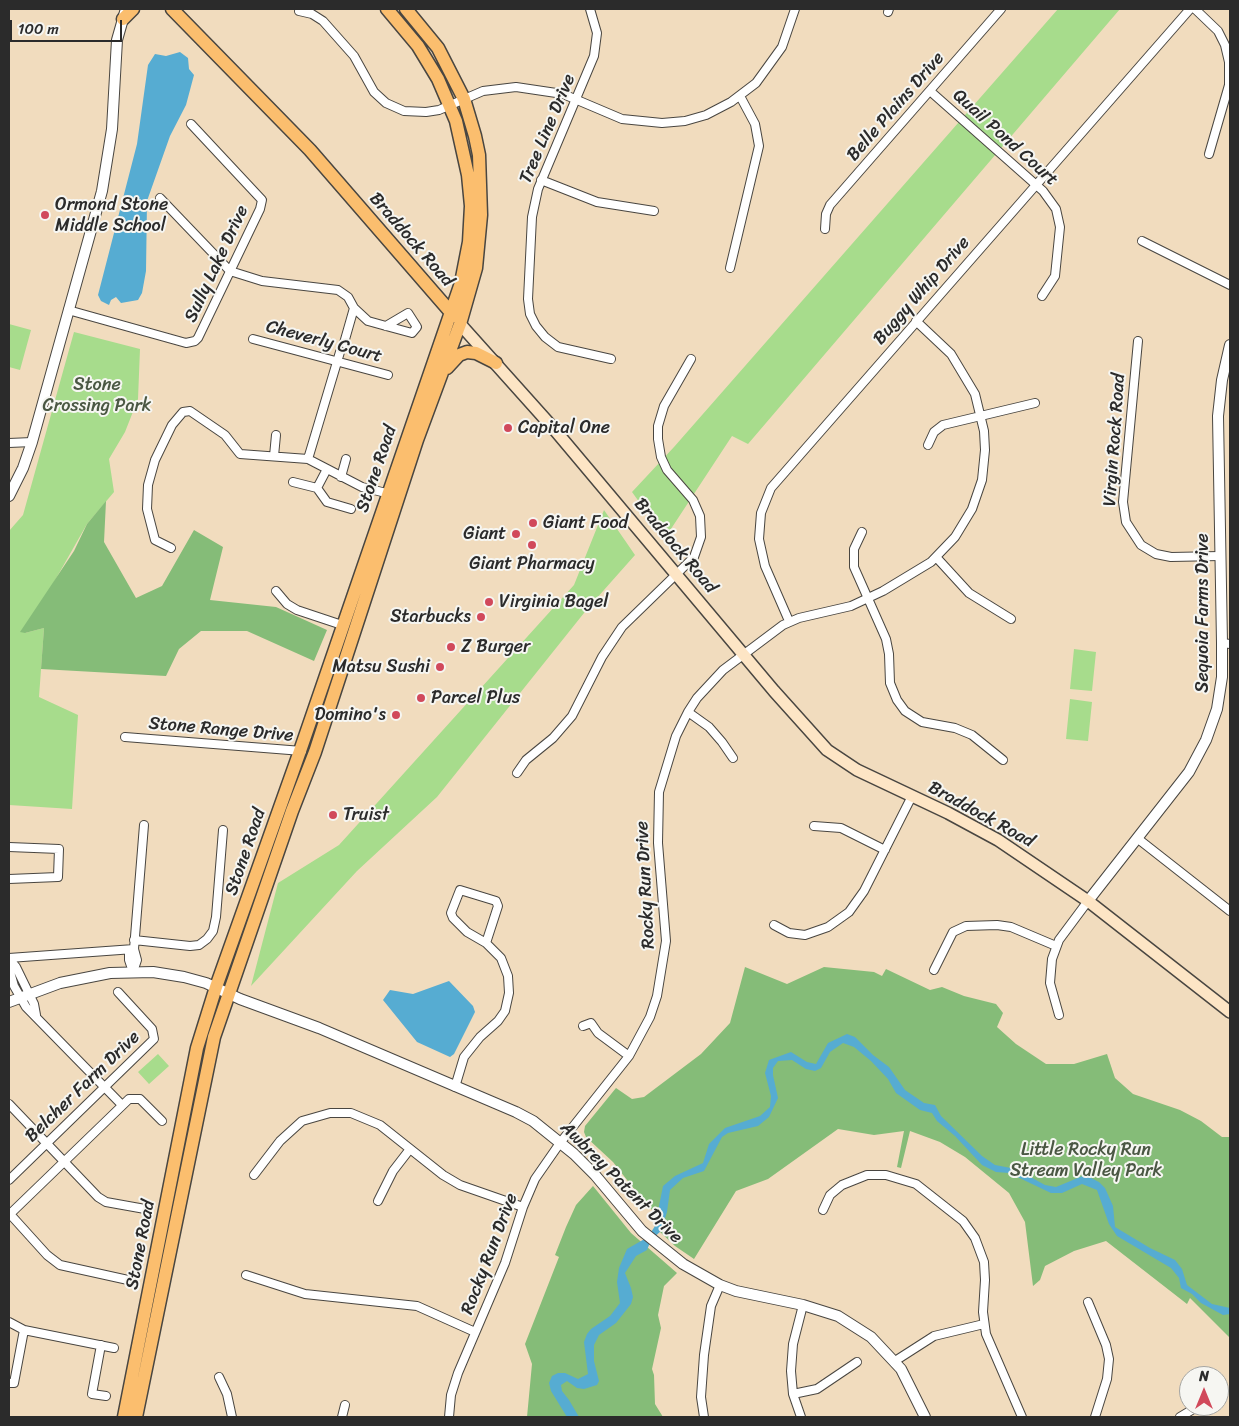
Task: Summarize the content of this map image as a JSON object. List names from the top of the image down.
{
  "streets": {
    "main road": ["Braddock Road", "Stone Road"],
    "street": [
      "Belle Plains Drive",
      "Tree Line Drive",
      "Quail Pond Court",
      "Sully Lake Drive",
      "Buggy Whip Drive",
      "Cheverly Court",
      "Virgin Rock Road",
      "Sequoia Farms Drive",
      "Stone Range Drive",
      "Rocky Run Drive",
      "Belcher Farm Drive",
      "Awbrey Patent Drive"
    ]
  },
  "crossings": [
    ["Belle Plains Drive", "Quail Pond Court"],
    ["Quail Pond Court", "Buggy Whip Drive"],
    ["Braddock Road", "Stone Road"],
    ["Braddock Road", "Sequoia Farms Drive"],
    ["Braddock Road", "Rocky Run Drive"],
    ["Buggy Whip Drive", "Rocky Run Drive"],
    ["Virgin Rock Road", "Sequoia Farms Drive"],
    ["Stone Road", "Stone Range Drive"],
    ["Stone Road", "Awbrey Patent Drive"],
    ["Rocky Run Drive", "Awbrey Patent Drive"]
  ],
  "parks": ["Stone Crossing Park", "Little Rocky Run Stream Valley Park"],
  "places": [
    "Ormond Stone Middle School",
    "Capital One",
    "Giant Food",
    "Giant",
    "Giant Pharmacy",
    "Virginia Bagel",
    "Starbucks",
    "Z Burger",
    "Matsu Sushi",
    "Parcel Plus",
    "Domino's",
    "Truist"
  ],
  "scale_bar": "100 m",
  "north": "top"
}
